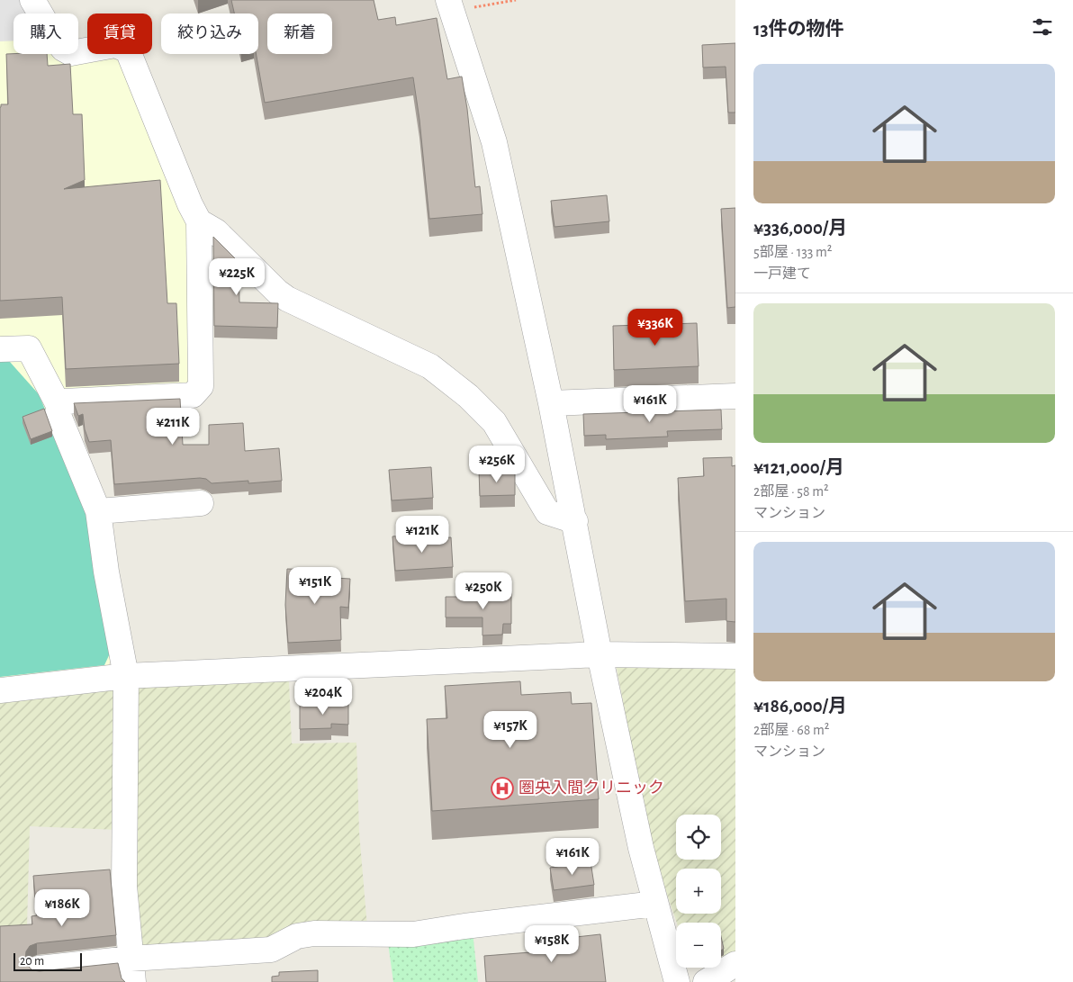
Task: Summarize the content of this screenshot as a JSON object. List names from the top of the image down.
{
  "places": {
    "hospital": ["圏央入間クリニック"]
  },
  "scale_bar": "20 m",
  "page": {
    "heading": "13件の物件",
    "chip": [
      "購入",
      "賃貸",
      "絞り込み",
      "新着"
    ],
    "list": [
      {
        "name": "¥336,000/月",
        "note": "5部屋 · 133 m² · 一戸建て"
      },
      {
        "name": "¥121,000/月",
        "note": "2部屋 · 58 m² · マンション"
      },
      {
        "name": "¥186,000/月",
        "note": "2部屋 · 68 m² · マンション"
      }
    ],
    "price": [
      "¥225K",
      "¥336K",
      "¥161K",
      "¥211K",
      "¥256K",
      "¥121K",
      "¥151K",
      "¥250K",
      "¥204K",
      "¥157K",
      "¥161K",
      "¥186K",
      "¥158K"
    ],
    "map_buttons": ["+", "−"],
    "scale": "20 m"
  }
}
